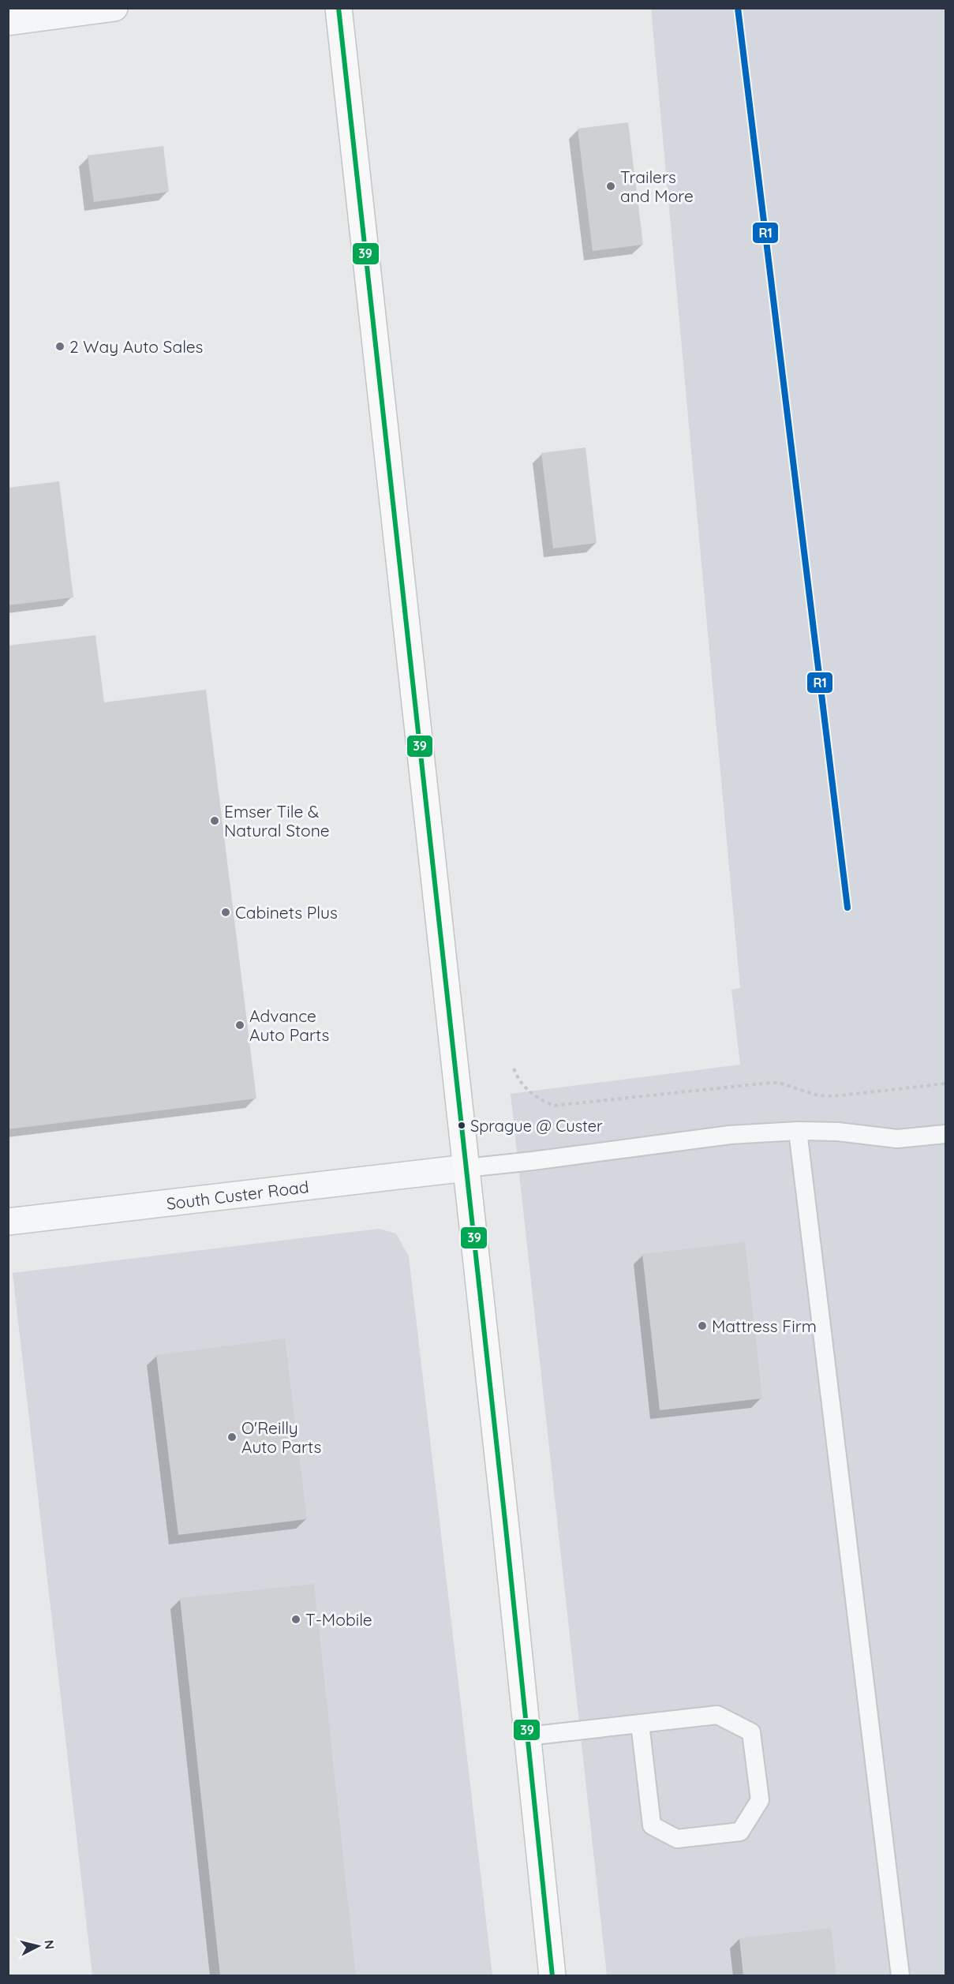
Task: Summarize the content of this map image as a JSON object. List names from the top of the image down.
{
  "streets": {
    "street": ["South Custer Road"]
  },
  "places": [
    "Trailers and More",
    "2 Way Auto Sales",
    "Emser Tile & Natural Stone",
    "Cabinets Plus",
    "Advance Auto Parts",
    "Sprague @ Custer",
    "Mattress Firm",
    "O'Reilly Auto Parts",
    "T-Mobile"
  ],
  "lines": ["transit line R1", "transit line 39"],
  "north": "right"
}
